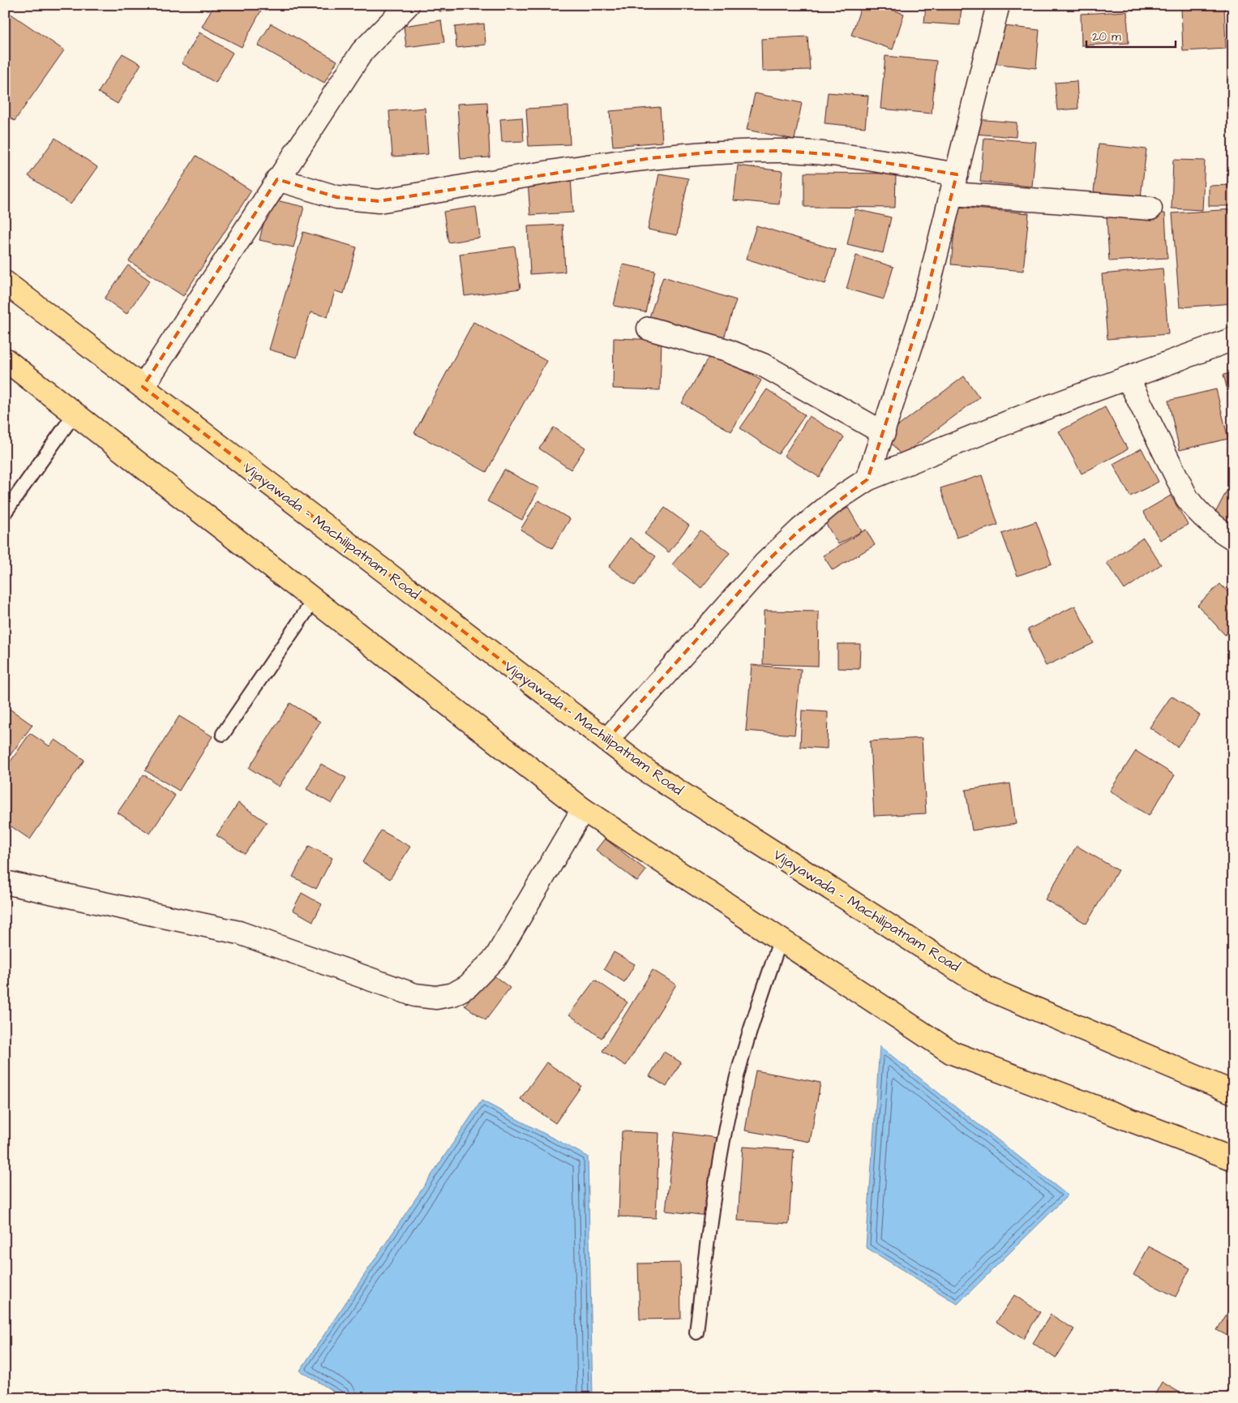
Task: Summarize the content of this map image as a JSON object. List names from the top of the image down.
{
  "streets": {
    "highway": ["Vijayawada - Machilipatnam Road"]
  },
  "scale_bar": "20 m"
}
